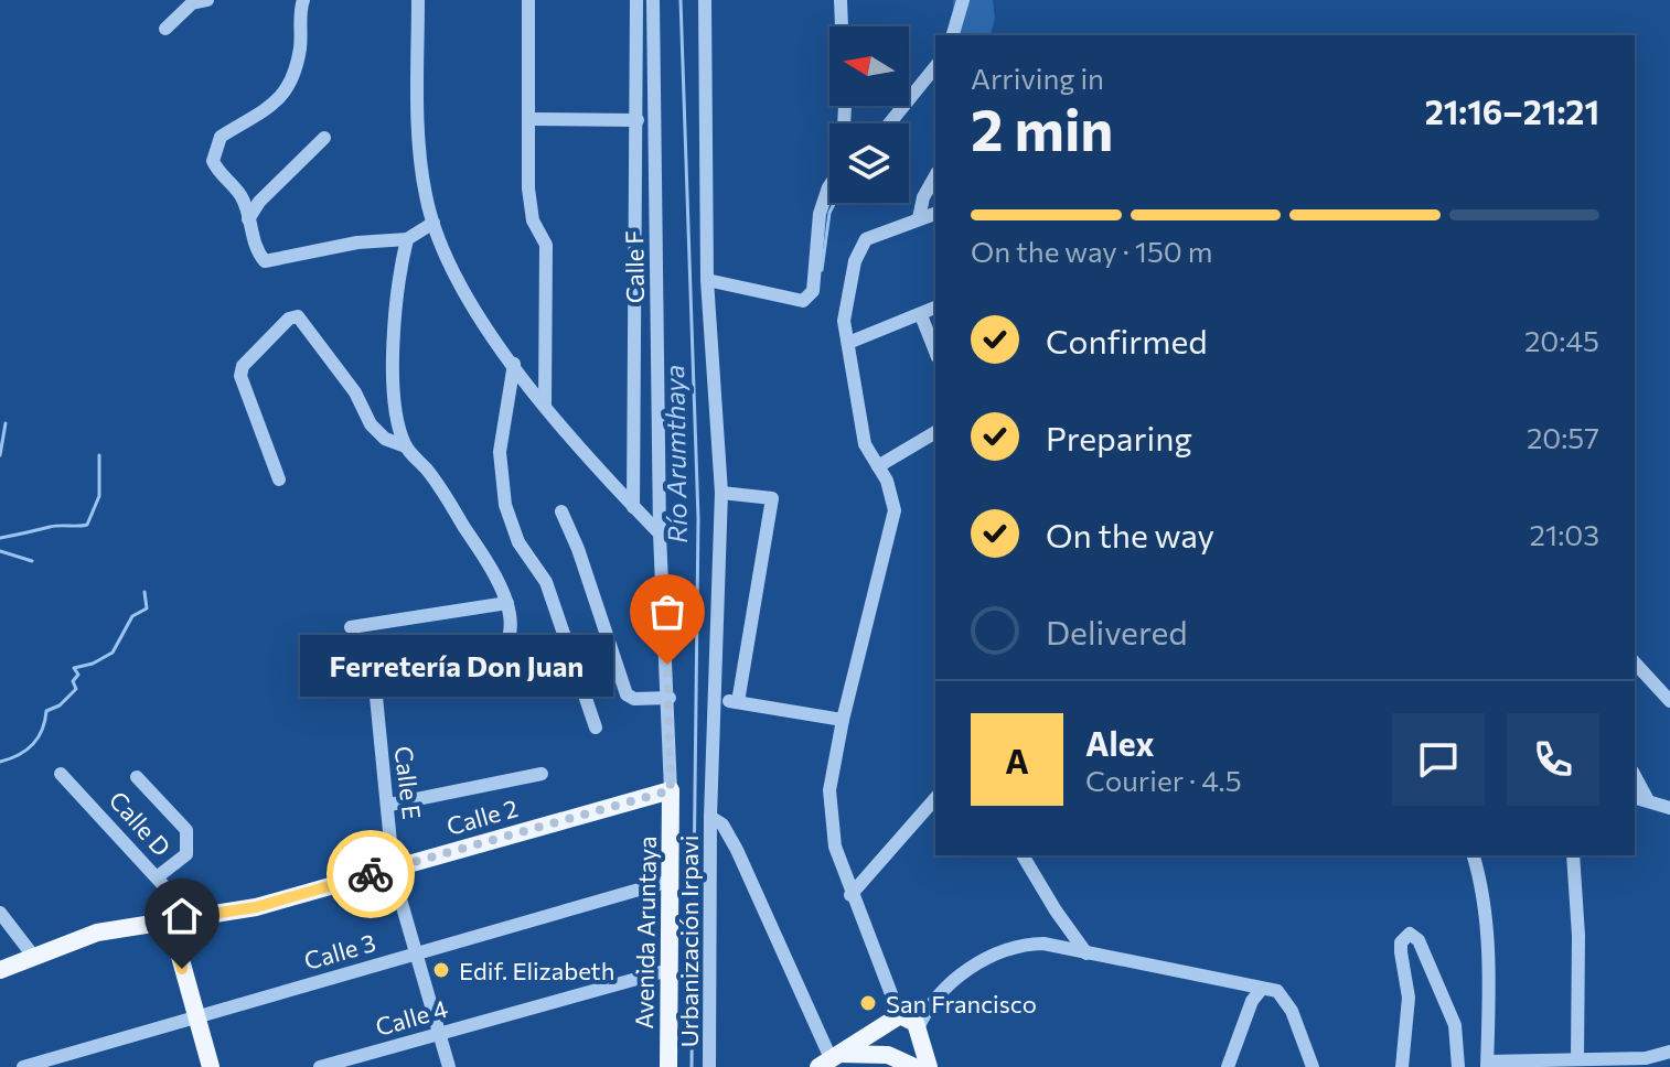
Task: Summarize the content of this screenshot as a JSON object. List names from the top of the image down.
{
  "streets": {
    "main road": ["Calle 2", "Calle D", "Avenida Aruntaya"],
    "street": [
      "Calle F",
      "Calle E",
      "Urbanización Irpavi",
      "Calle 3",
      "Calle 4"
    ]
  },
  "crossings": [
    ["Calle F", "Avenida Aruntaya"],
    ["Calle E", "Calle 2"],
    ["Calle E", "Calle 3"],
    ["Calle E", "Calle 4"],
    ["Calle 2", "Calle D"],
    ["Calle 2", "Avenida Aruntaya"],
    ["Calle D", "Calle 3"],
    ["Avenida Aruntaya", "Calle 3"],
    ["Avenida Aruntaya", "Calle 4"]
  ],
  "water": ["Río Arumthaya"],
  "places": ["Ferretería Don Juan", "Edif. Elizabeth", "San Francisco"],
  "north": "left",
  "page": {
    "heading": ["2 min", "Arriving in", "21:16–21:21"],
    "panel": ["Alex", "Courier · 4.5"],
    "bar": "On the way · 150 m",
    "list": [
      ["Confirmed", "20:45"],
      ["Preparing", "20:57"],
      ["On the way", "21:03"],
      "Delivered"
    ],
    "bubble": "Ferretería Don Juan",
    "round": "A"
  }
}
